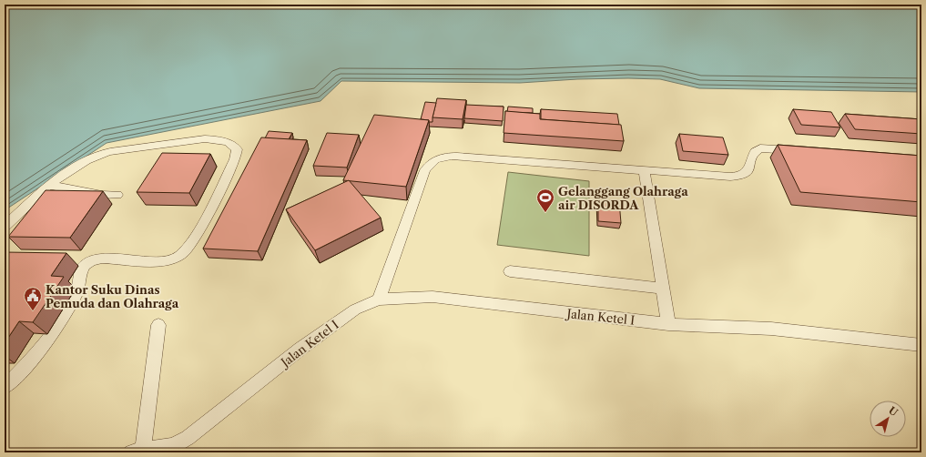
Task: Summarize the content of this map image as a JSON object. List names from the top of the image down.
{
  "streets": {
    "lane": ["Jalan Ketel I"]
  },
  "places": {
    "sports": ["Gelanggang Olahraga air DISORDA"],
    "public building": ["Kantor Suku Dinas Pemuda dan Olahraga"]
  },
  "north": "top right"
}
